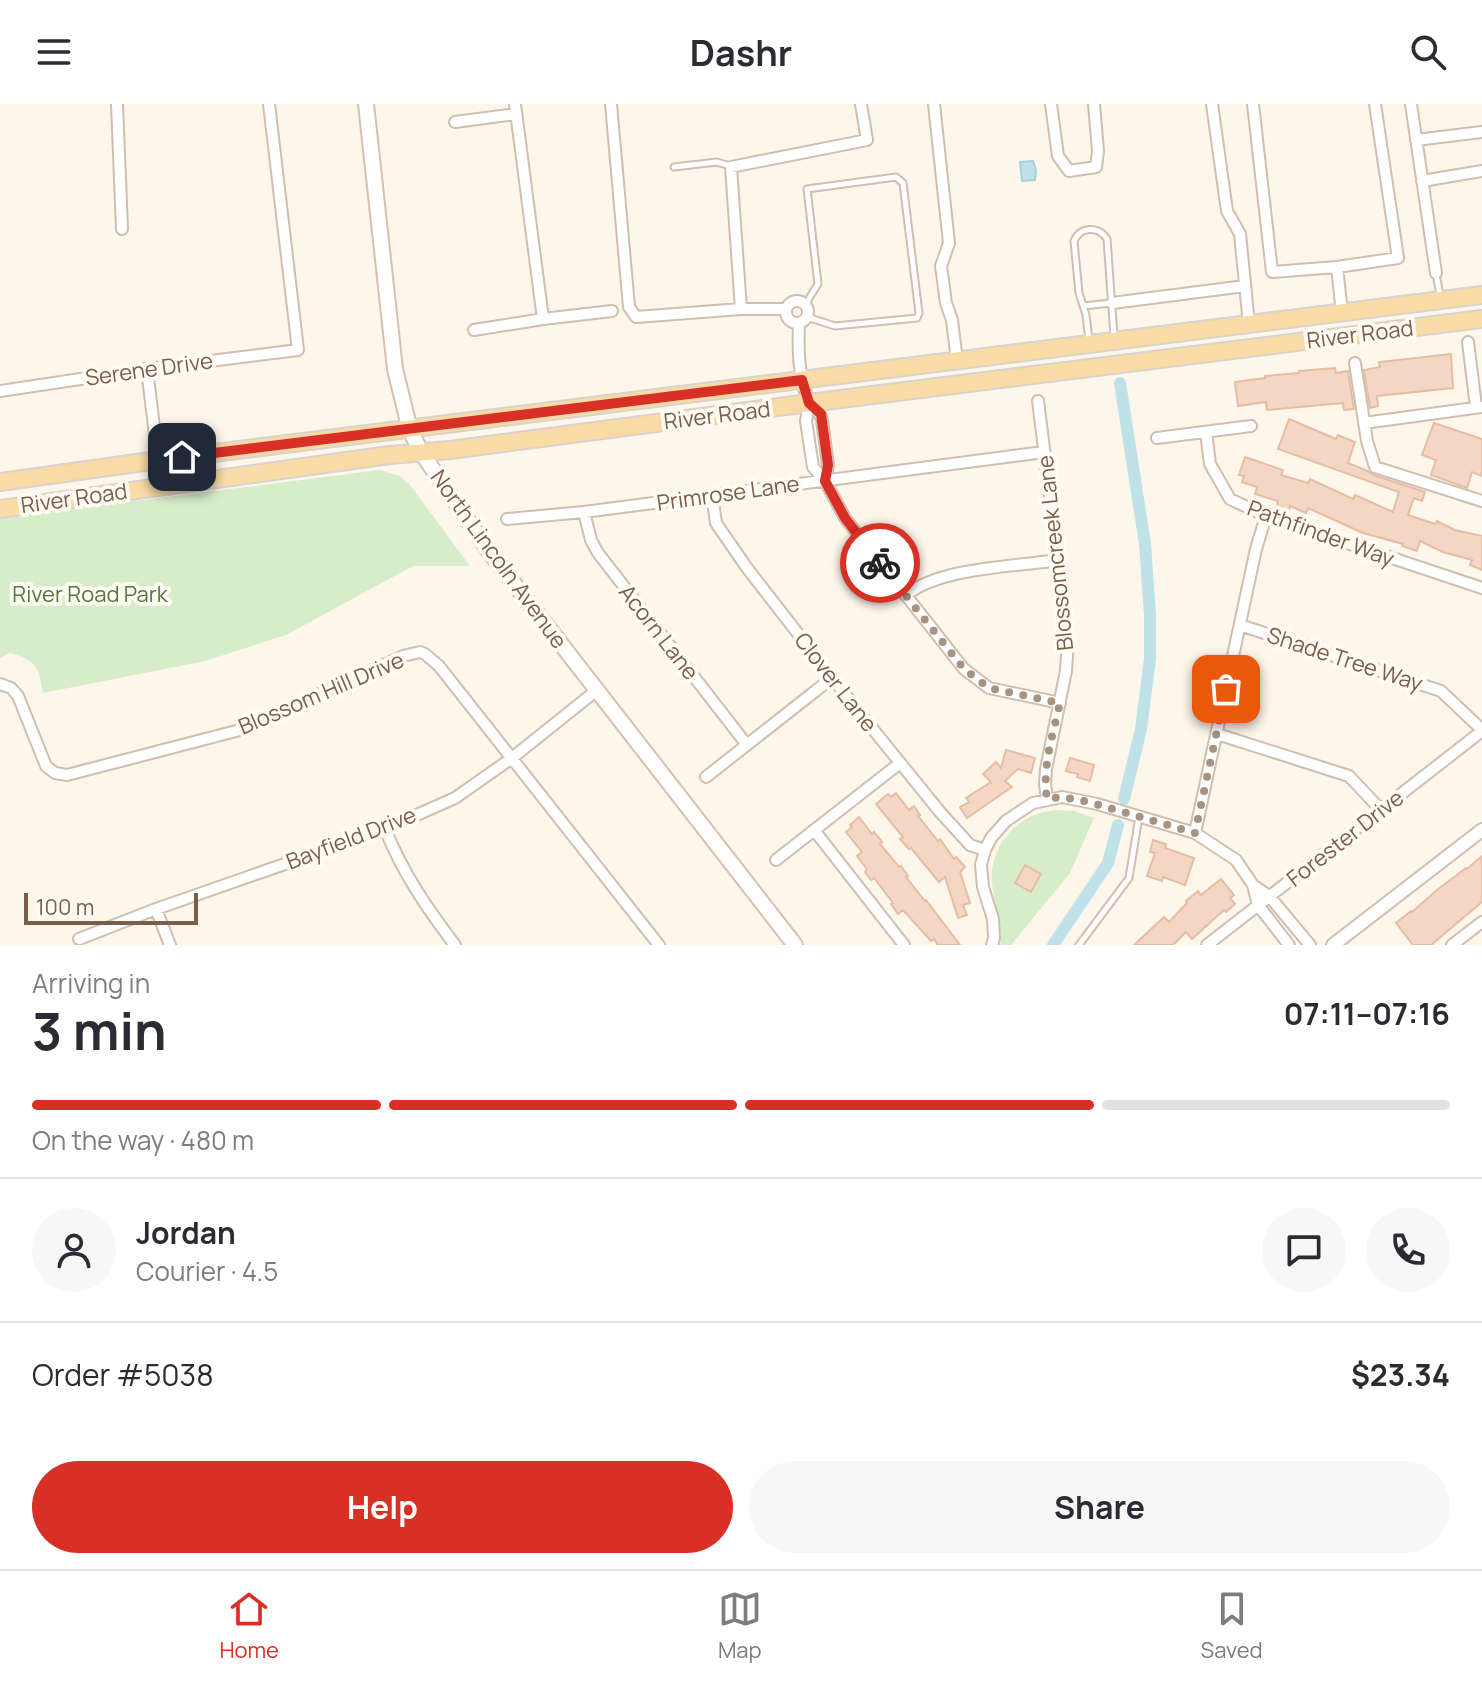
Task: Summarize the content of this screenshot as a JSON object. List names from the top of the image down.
{
  "streets": {
    "main road": ["River Road", "North Lincoln Avenue"],
    "street": [
      "Serene Drive",
      "Primrose Lane",
      "Pathfinder Way",
      "Blossomcreek Lane",
      "Acorn Lane",
      "Shade Tree Way",
      "Clover Lane",
      "Blossom Hill Drive",
      "Bayfield Drive",
      "Forester Drive"
    ]
  },
  "crossings": [
    ["River Road", "North Lincoln Avenue"],
    ["Primrose Lane", "Blossomcreek Lane"],
    ["Primrose Lane", "Acorn Lane"],
    ["Primrose Lane", "Clover Lane"],
    ["North Lincoln Avenue", "Bayfield Drive"],
    ["Shade Tree Way", "Forester Drive"],
    ["Blossom Hill Drive", "Bayfield Drive"]
  ],
  "parks": ["River Road Park"],
  "scale_bar": "100 m",
  "page": {
    "header": "Dashr",
    "scale": "100 m",
    "heading": ["3 min", "Arriving in", "07:11–07:16"],
    "panel": [
      "Jordan",
      "Courier · 4.5",
      "Order #5038",
      "$23.34"
    ],
    "bar": "On the way · 480 m",
    "buttons": ["Help", "Share"],
    "tabs": ["Home", "Map", "Saved"]
  }
}
